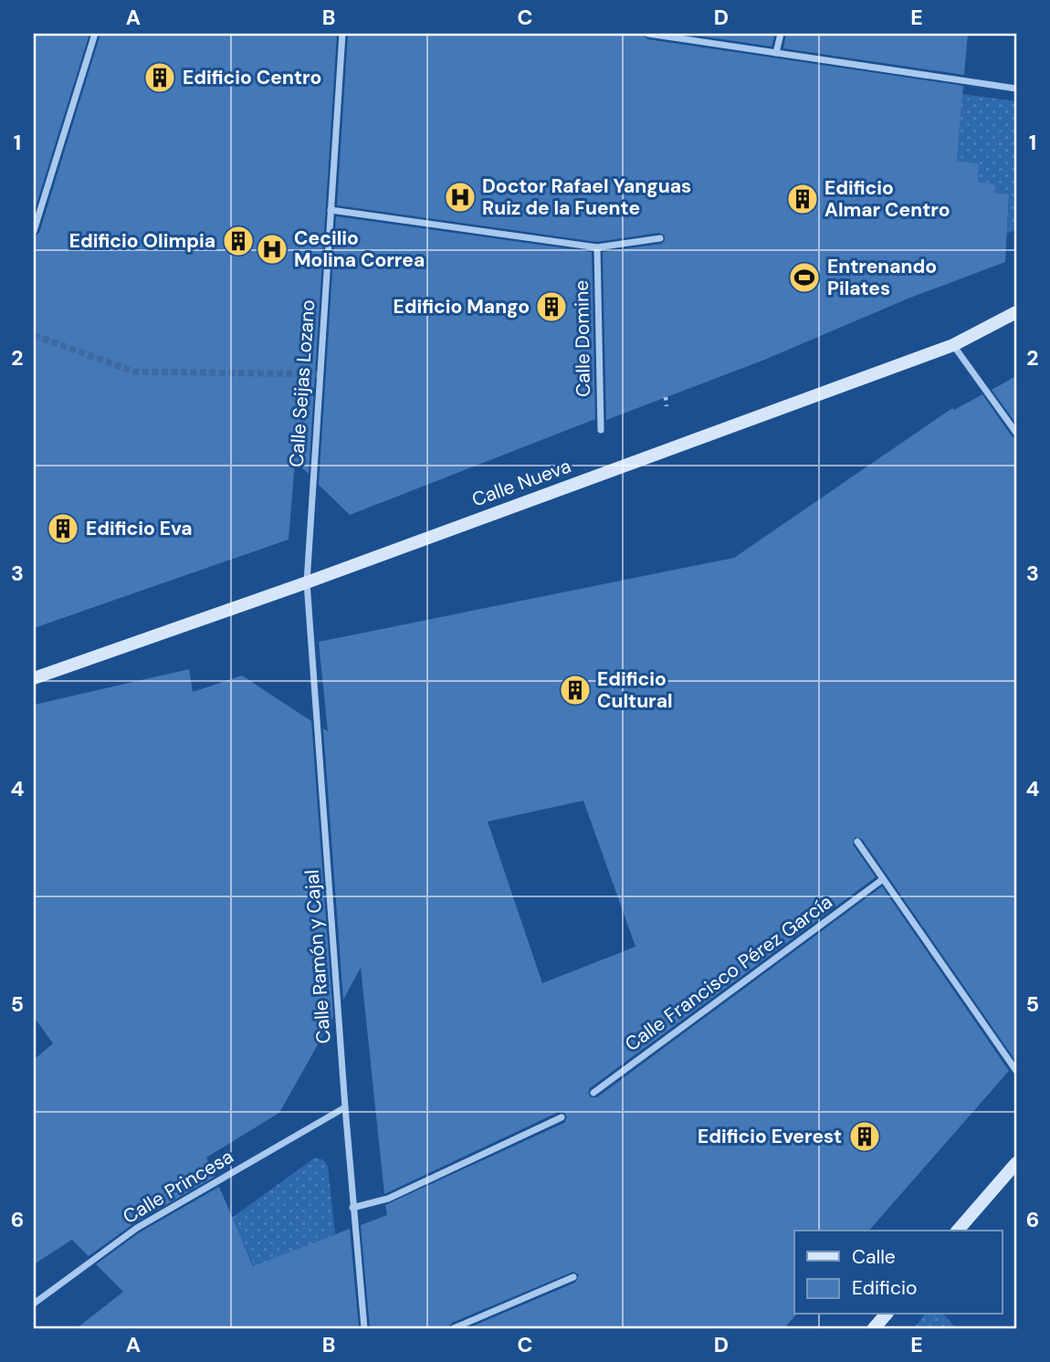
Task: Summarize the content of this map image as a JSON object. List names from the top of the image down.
{
  "streets": {
    "main road": ["Calle Nueva"],
    "street": [
      "Calle Domine",
      "Calle Seijas Lozano",
      "Calle Ramón y Cajal",
      "Calle Francisco Pérez García",
      "Calle Princesa"
    ]
  },
  "crossings": [
    ["Calle Seijas Lozano", "Calle Nueva"],
    ["Calle Seijas Lozano", "Calle Ramón y Cajal"],
    ["Calle Nueva", "Calle Ramón y Cajal"],
    ["Calle Ramón y Cajal", "Calle Princesa"]
  ],
  "places": {
    "building": [
      "Edificio Centro",
      "Edificio Almar Centro",
      "Edificio Olimpia",
      "Edificio Mango",
      "Edificio Eva",
      "Edificio Cultural",
      "Edificio Everest"
    ],
    "hospital": ["Doctor Rafael Yanguas Ruiz de la Fuente", "Cecilio Molina Correa"],
    "sports": ["Entrenando Pilates"]
  },
  "legend": ["Calle", "Edificio"],
  "grid": {
    "columns": [
      "A",
      "B",
      "C",
      "D",
      "E"
    ],
    "rows": [
      "1",
      "2",
      "3",
      "4",
      "5",
      "6"
    ]
  }
}
